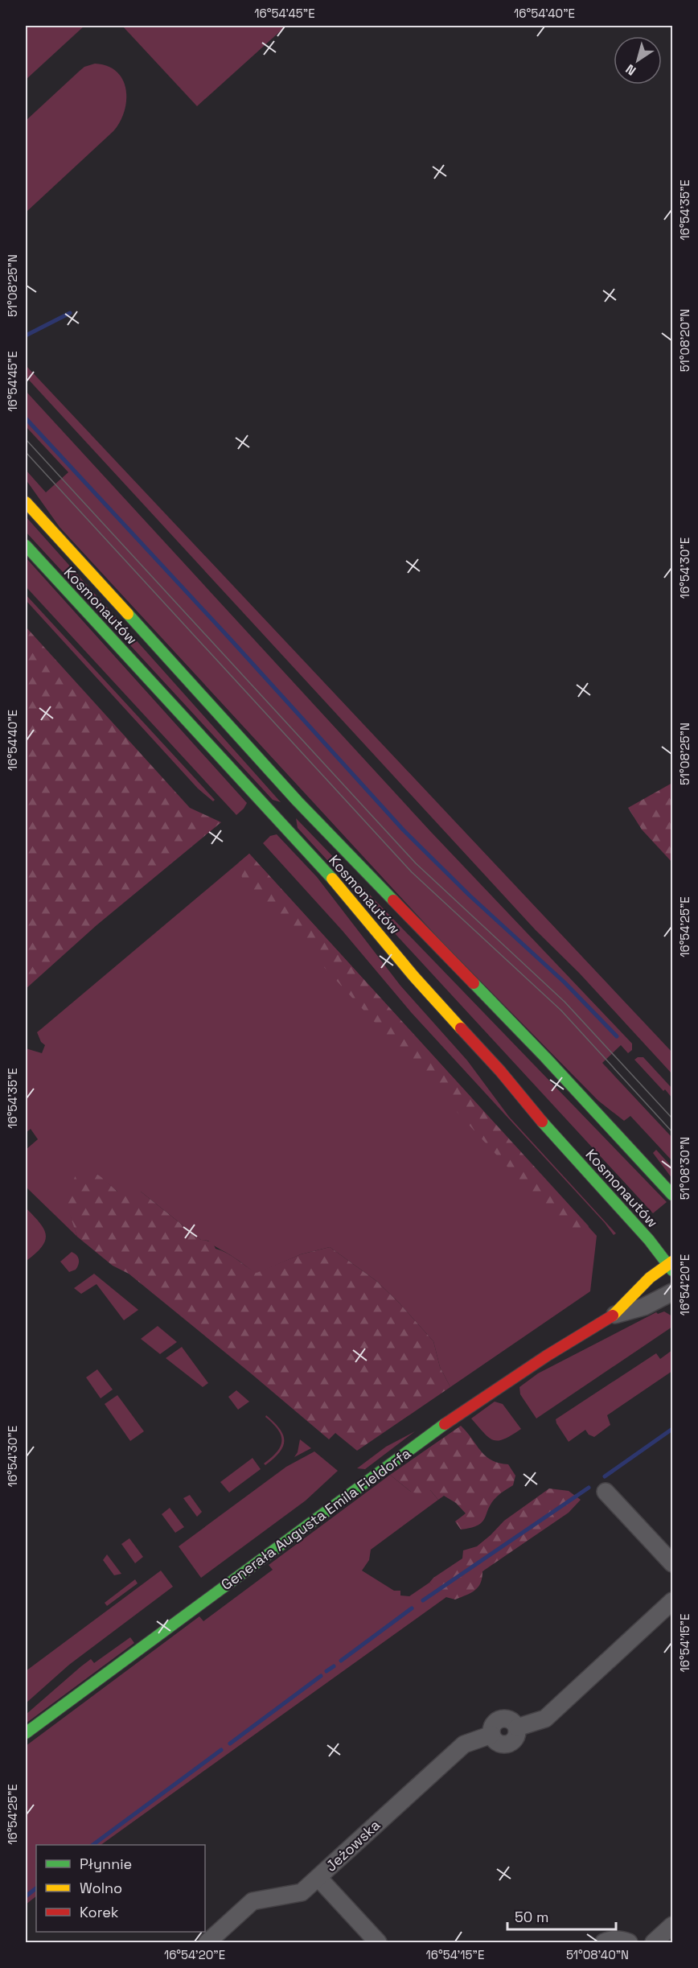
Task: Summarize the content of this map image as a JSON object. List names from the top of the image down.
{
  "streets": {
    "main road": ["Kosmonautów", "Generała Augusta Emila Fieldorfa"],
    "street": ["Jeżowska"]
  },
  "crossings": [
    ["Kosmonautów", "Generała Augusta Emila Fieldorfa"]
  ],
  "legend": ["Płynnie", "Wolno", "Korek"],
  "scale_bar": "50 m",
  "north": "bottom left",
  "coordinates": [
    "16°54'45\"E",
    "16°54'40\"E",
    "16°54'35\"E",
    "51°08'25\"N",
    "51°08'20\"N",
    "16°54'30\"E",
    "16°54'25\"E",
    "51°08'30\"N",
    "16°54'20\"E",
    "16°54'15\"E",
    "51°08'40\"N"
  ]
}
